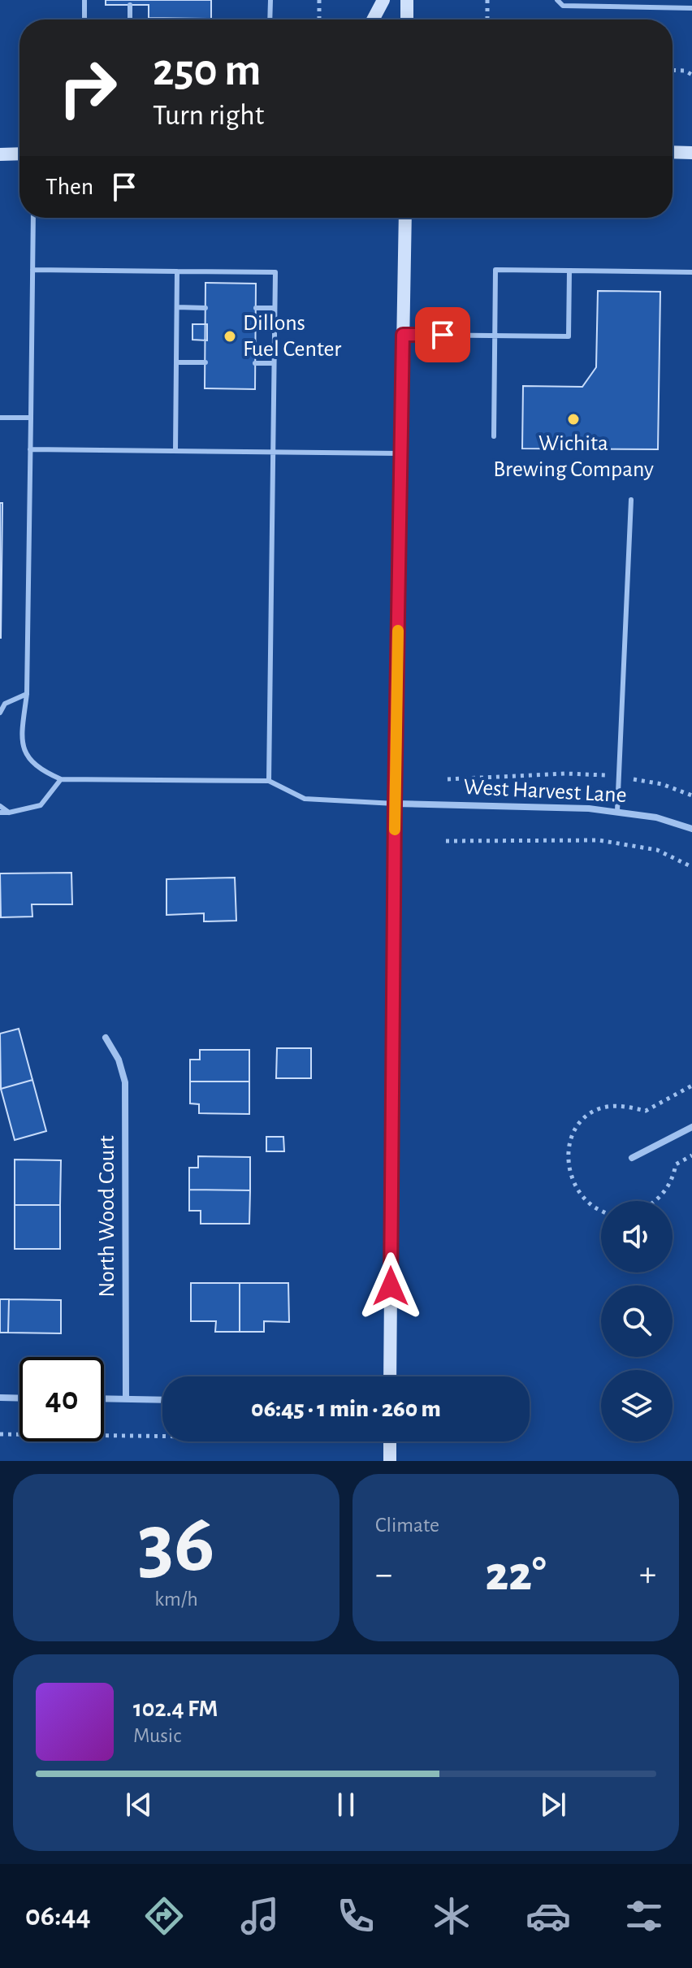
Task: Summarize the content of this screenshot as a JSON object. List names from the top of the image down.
{
  "streets": {
    "street": ["West Harvest Lane", "North Wood Court"]
  },
  "places": ["Dillons Fuel Center", "Wichita Brewing Company"],
  "page": {
    "turn": ["250 m", "Turn right"],
    "then": "Then",
    "limit": "40",
    "trip": "06:45 · 1 min · 260 m",
    "tile": [
      ["36", "km/h"],
      "Climate"
    ],
    "heat": ["−", "22°", "+"],
    "song": ["102.4 FM", "Music"],
    "tabs": "06:44"
  }
}
